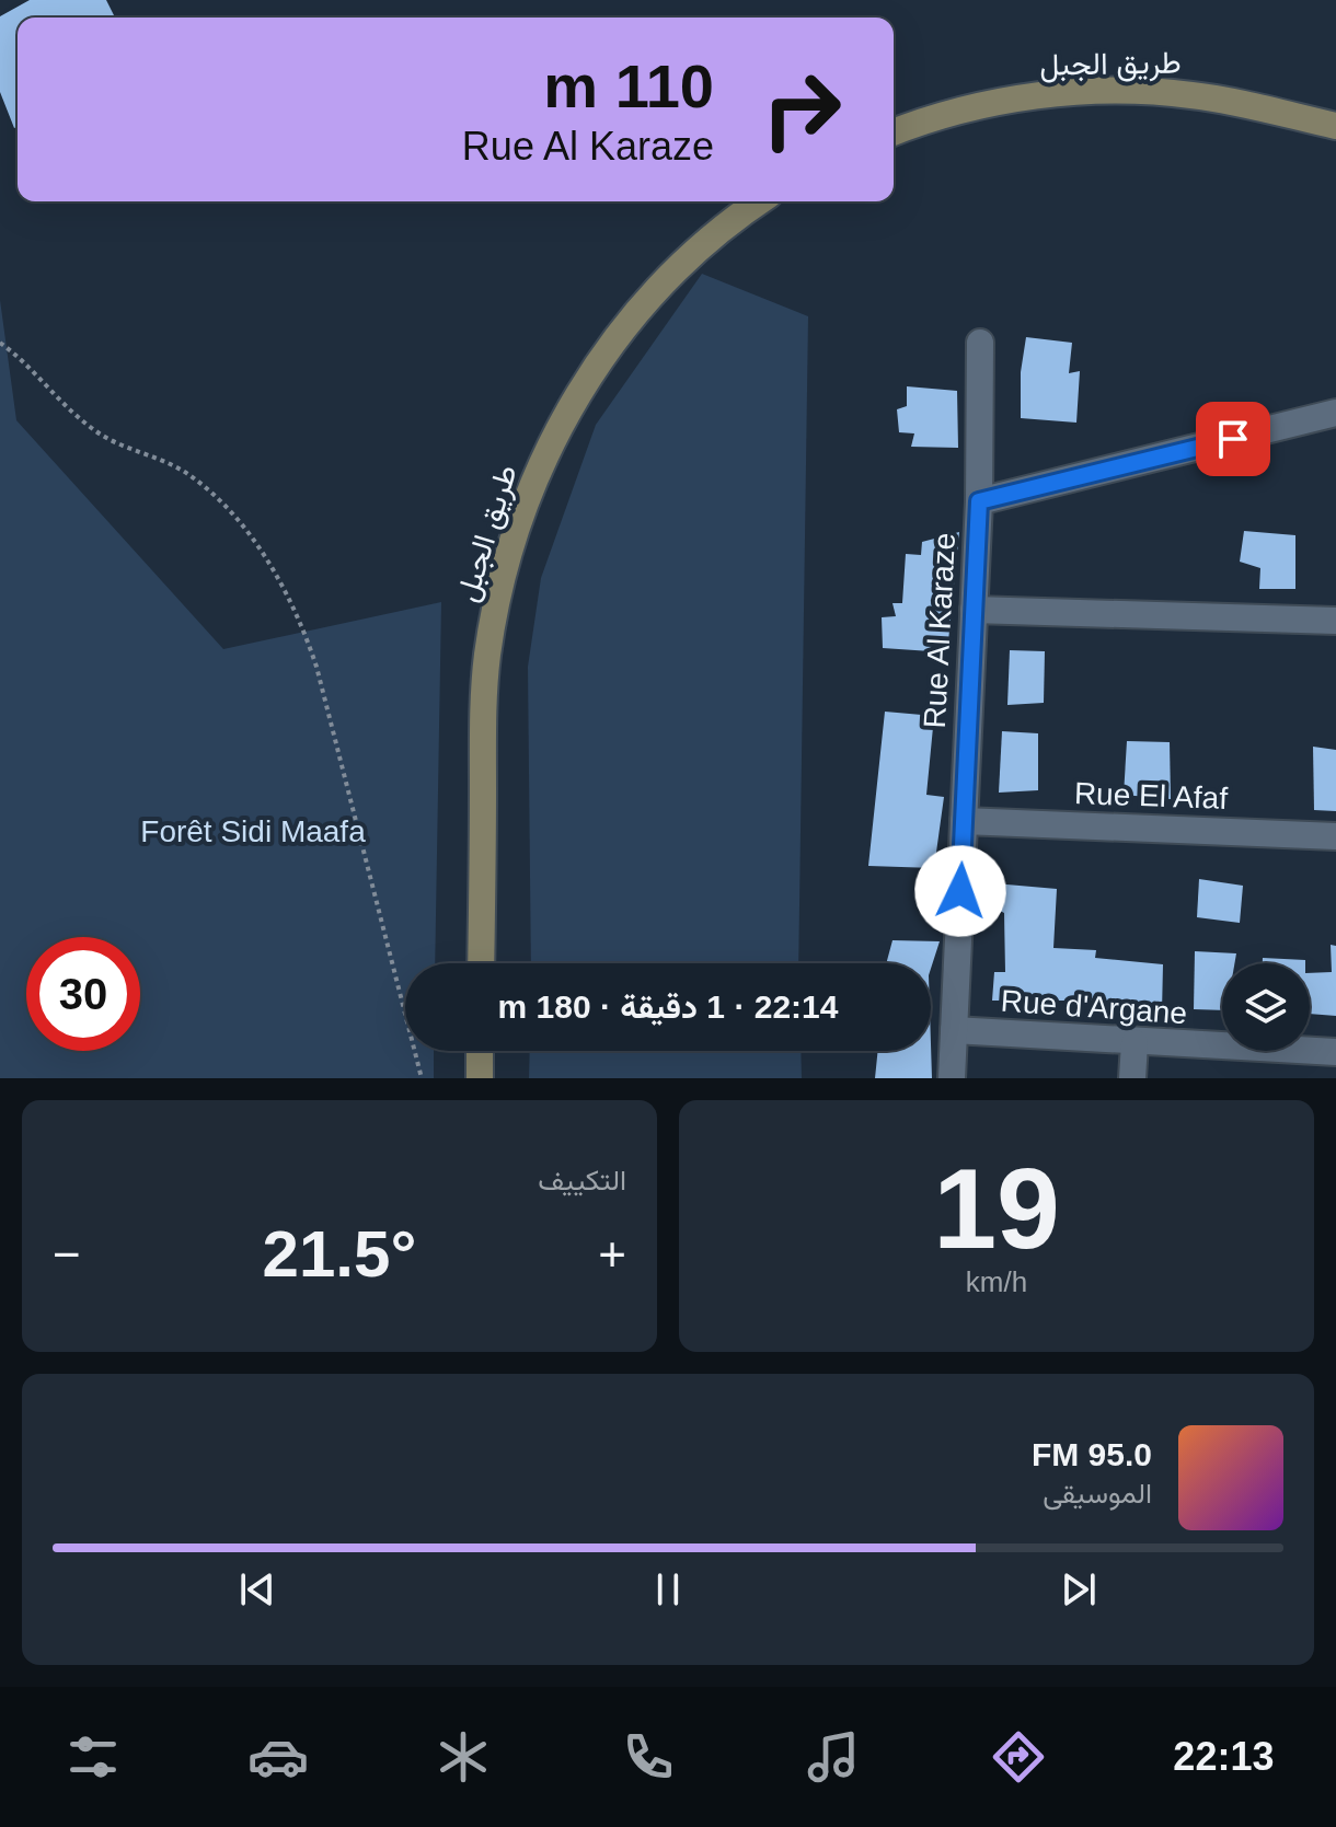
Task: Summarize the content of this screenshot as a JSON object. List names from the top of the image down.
{
  "streets": {
    "street": [
      "طريق الجبل",
      "Rue Al Karaze",
      "Rue El Afaf",
      "Rue d'Argane"
    ]
  },
  "crossings": [
    ["Rue Al Karaze", "Rue El Afaf"],
    ["Rue Al Karaze", "Rue d'Argane"]
  ],
  "parks": ["Forêt Sidi Maafa"],
  "page": {
    "turn": ["110 m", "Rue Al Karaze"],
    "limit": "30",
    "trip": "22:14 · 1 دقيقة · 180 m",
    "tile": [
      ["19", "km/h"],
      "التكييف"
    ],
    "heat": ["−", "21.5°", "+"],
    "song": ["95.0 FM", "الموسيقى"],
    "tabs": "22:13"
  }
}
